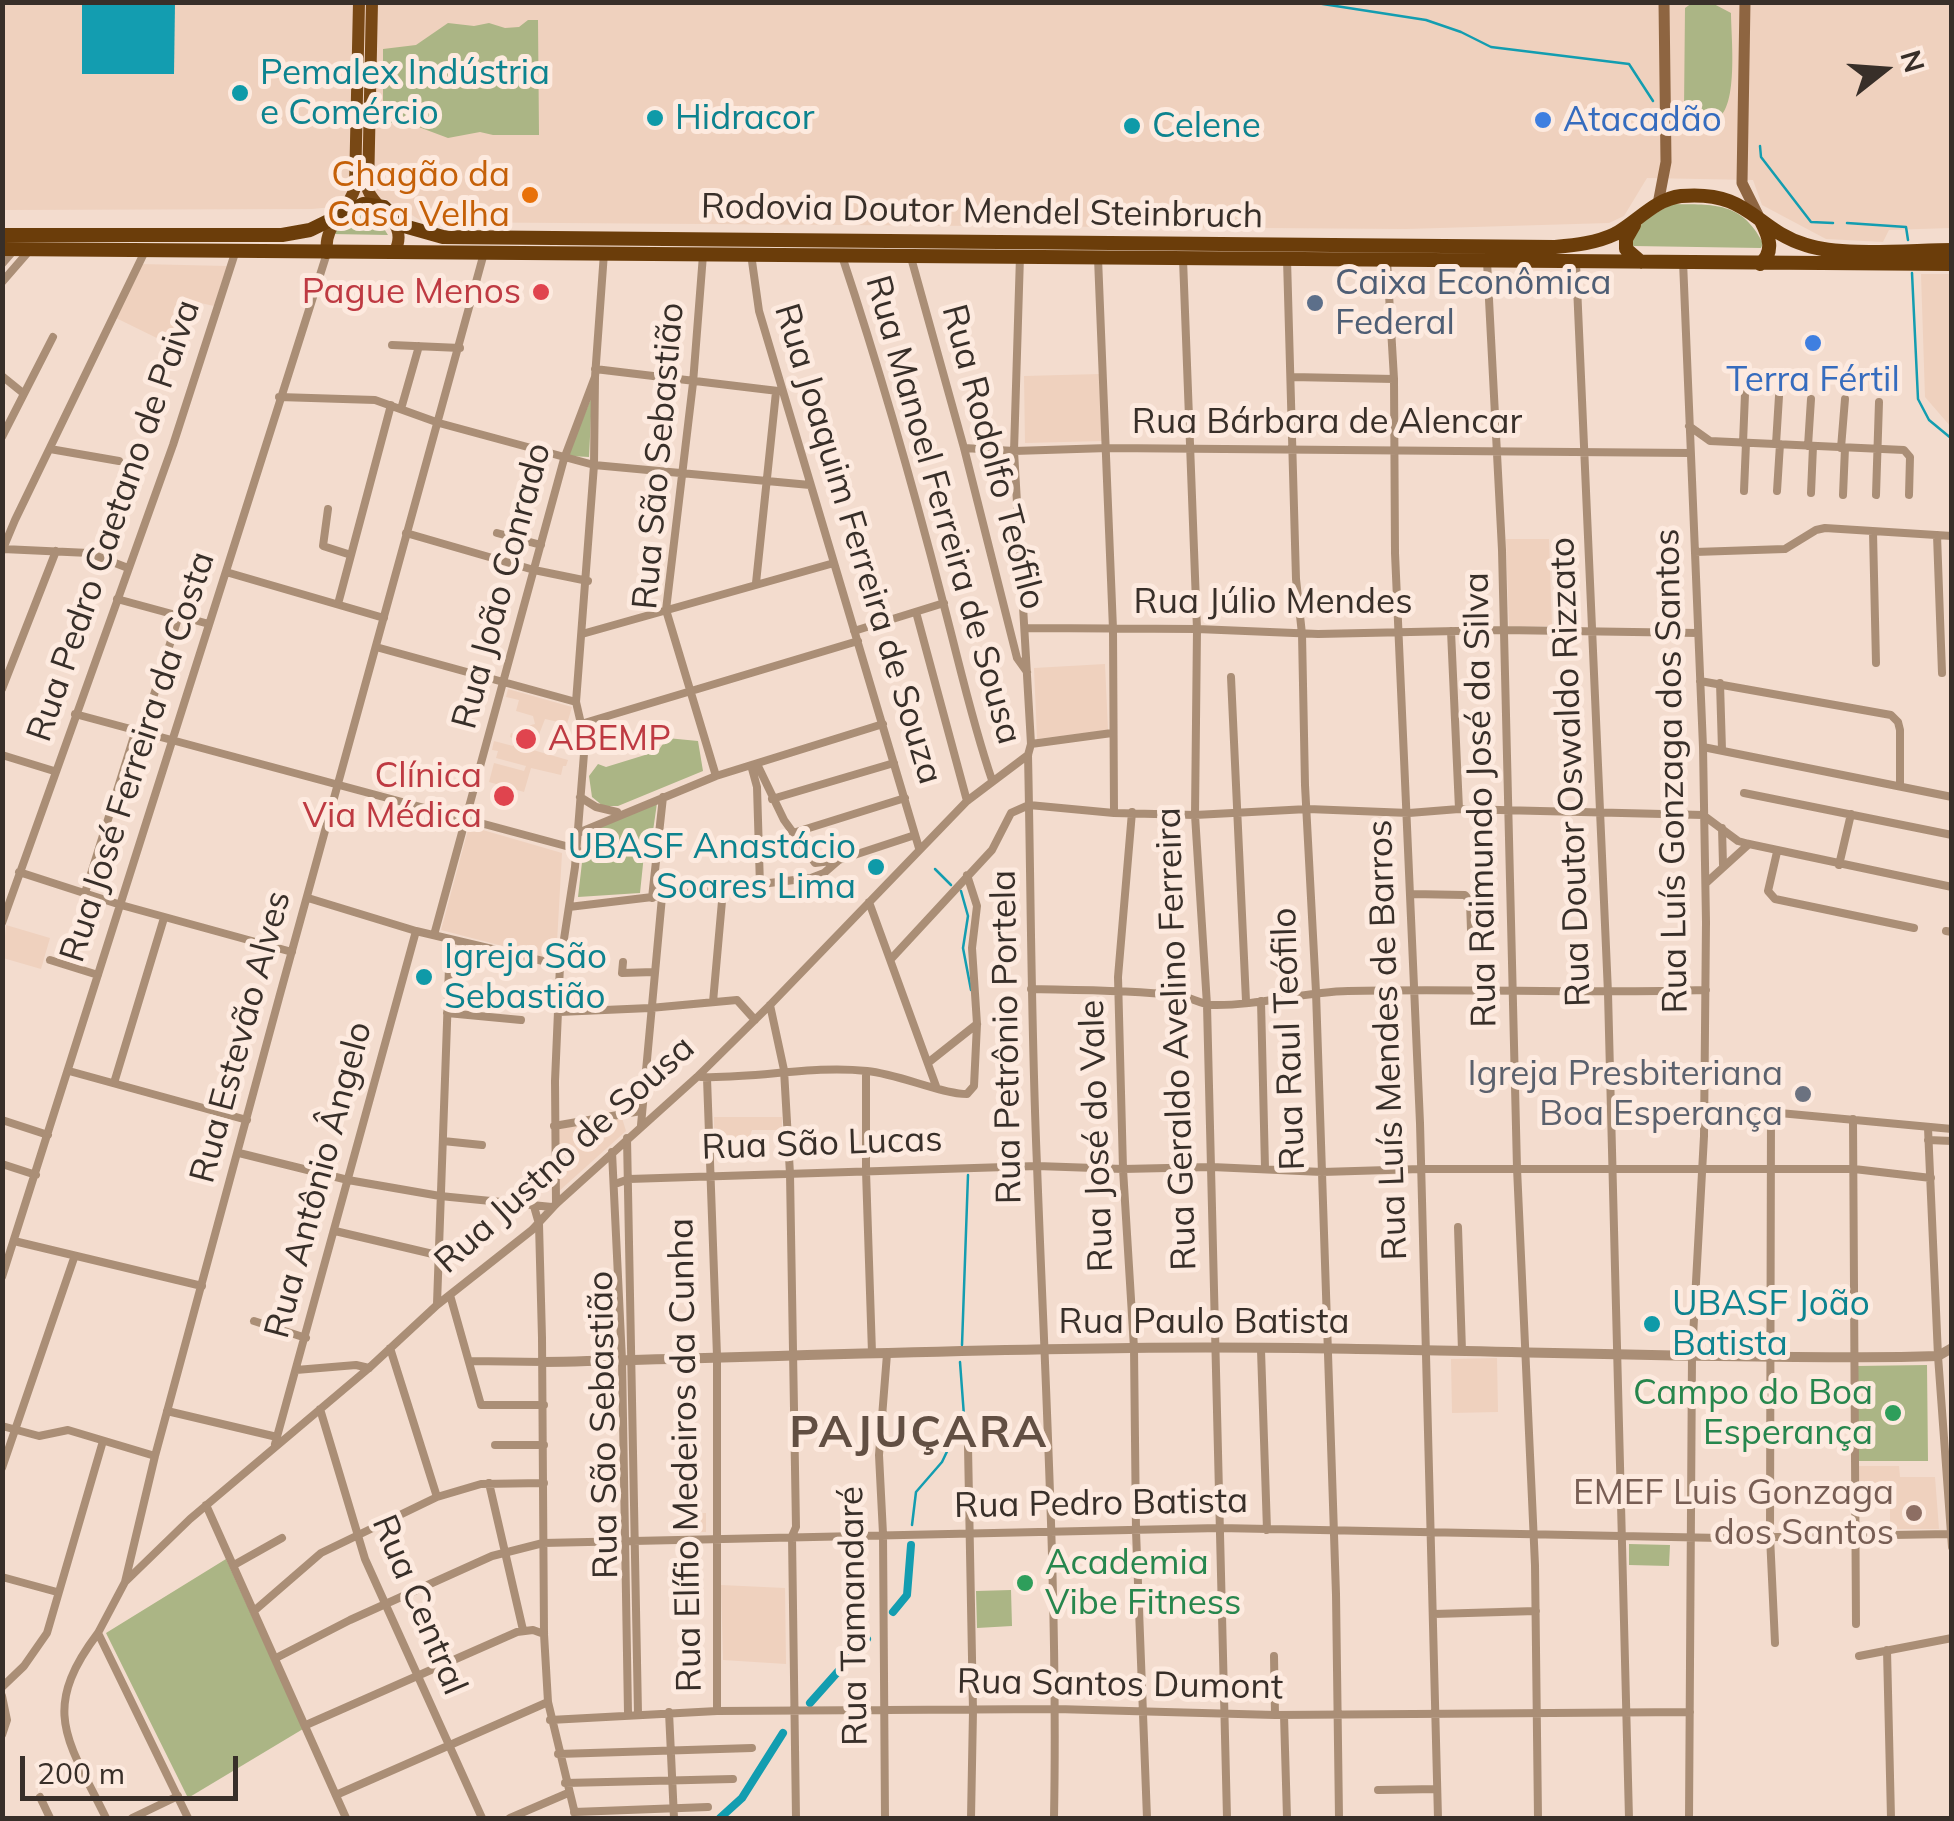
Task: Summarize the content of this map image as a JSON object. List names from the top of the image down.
{
  "streets": {
    "highway": ["Rodovia Doutor Mendel Steinbruch"],
    "street": [
      "Rua Bárbara de Alencar",
      "Rua São Sebastião",
      "Rua Rodolfo Teófilo",
      "Rua Manoel Ferreira de Sousa",
      "Rua Pedro Caetano de Paiva",
      "Rua Joaquim Ferreira de Souza",
      "Rua João Conrado",
      "Rua Júlio Mendes",
      "Rua José Ferreira da Costa",
      "Rua Luís Gonzaga dos Santos",
      "Rua Doutor Oswaldo Rizzato",
      "Rua Raimundo José da Silva",
      "Rua Estevão Alves",
      "Rua Petrônio Portela",
      "Rua Geraldo Avelino Ferreira",
      "Rua Raul Teófilo",
      "Rua Luís Mendes de Barros",
      "Rua José do Vale",
      "Rua São Lucas",
      "Rua Justno de Sousa",
      "Rua Antônio Ângelo",
      "Rua Paulo Batista",
      "Rua Elífio Medeiros da Cunha",
      "Rua Pedro Batista",
      "Rua Central",
      "Rua Tamandaré",
      "Rua Santos Dumont"
    ]
  },
  "crossings": [
    ["Rodovia Doutor Mendel Steinbruch", "Rua São Sebastião"],
    ["Rodovia Doutor Mendel Steinbruch", "Rua Rodolfo Teófilo"],
    ["Rodovia Doutor Mendel Steinbruch", "Rua Manoel Ferreira de Sousa"],
    ["Rodovia Doutor Mendel Steinbruch", "Rua Pedro Caetano de Paiva"],
    ["Rodovia Doutor Mendel Steinbruch", "Rua Joaquim Ferreira de Souza"],
    ["Rodovia Doutor Mendel Steinbruch", "Rua José Ferreira da Costa"],
    ["Rodovia Doutor Mendel Steinbruch", "Rua Luís Gonzaga dos Santos"],
    ["Rodovia Doutor Mendel Steinbruch", "Rua Doutor Oswaldo Rizzato"],
    ["Rodovia Doutor Mendel Steinbruch", "Rua Raimundo José da Silva"],
    ["Rodovia Doutor Mendel Steinbruch", "Rua Estevão Alves"],
    ["Rodovia Doutor Mendel Steinbruch", "Rua Petrônio Portela"],
    ["Rodovia Doutor Mendel Steinbruch", "Rua Geraldo Avelino Ferreira"],
    ["Rodovia Doutor Mendel Steinbruch", "Rua Raul Teófilo"],
    ["Rodovia Doutor Mendel Steinbruch", "Rua Luís Mendes de Barros"],
    ["Rua Bárbara de Alencar", "Rua Rodolfo Teófilo"],
    ["Rua Bárbara de Alencar", "Rua Luís Gonzaga dos Santos"],
    ["Rua Bárbara de Alencar", "Rua Doutor Oswaldo Rizzato"],
    ["Rua Bárbara de Alencar", "Rua Raimundo José da Silva"],
    ["Rua Bárbara de Alencar", "Rua Petrônio Portela"],
    ["Rua Bárbara de Alencar", "Rua Geraldo Avelino Ferreira"],
    ["Rua Bárbara de Alencar", "Rua Raul Teófilo"],
    ["Rua Bárbara de Alencar", "Rua Luís Mendes de Barros"],
    ["Rua São Sebastião", "Rua São Lucas"],
    ["Rua São Sebastião", "Rua Justno de Sousa"],
    ["Rua São Sebastião", "Rua Paulo Batista"],
    ["Rua São Sebastião", "Rua Pedro Batista"],
    ["Rua São Sebastião", "Rua Santos Dumont"],
    ["Rua Rodolfo Teófilo", "Rua Petrônio Portela"],
    ["Rua Manoel Ferreira de Sousa", "Rua Justno de Sousa"],
    ["Rua Joaquim Ferreira de Souza", "Rua Justno de Sousa"],
    ["Rua Júlio Mendes", "Rua Luís Gonzaga dos Santos"],
    ["Rua Júlio Mendes", "Rua Doutor Oswaldo Rizzato"],
    ["Rua Júlio Mendes", "Rua Raimundo José da Silva"],
    ["Rua Júlio Mendes", "Rua Petrônio Portela"],
    ["Rua Júlio Mendes", "Rua Geraldo Avelino Ferreira"],
    ["Rua Júlio Mendes", "Rua Raul Teófilo"],
    ["Rua Júlio Mendes", "Rua Luís Mendes de Barros"],
    ["Rua Luís Gonzaga dos Santos", "Rua São Lucas"],
    ["Rua Luís Gonzaga dos Santos", "Rua Paulo Batista"],
    ["Rua Luís Gonzaga dos Santos", "Rua Pedro Batista"],
    ["Rua Luís Gonzaga dos Santos", "Rua Santos Dumont"],
    ["Rua Doutor Oswaldo Rizzato", "Rua São Lucas"],
    ["Rua Doutor Oswaldo Rizzato", "Rua Paulo Batista"],
    ["Rua Doutor Oswaldo Rizzato", "Rua Pedro Batista"],
    ["Rua Doutor Oswaldo Rizzato", "Rua Santos Dumont"],
    ["Rua Raimundo José da Silva", "Rua São Lucas"],
    ["Rua Raimundo José da Silva", "Rua Paulo Batista"],
    ["Rua Raimundo José da Silva", "Rua Pedro Batista"],
    ["Rua Raimundo José da Silva", "Rua Santos Dumont"],
    ["Rua Estevão Alves", "Rua Justno de Sousa"],
    ["Rua Petrônio Portela", "Rua São Lucas"],
    ["Rua Petrônio Portela", "Rua Justno de Sousa"],
    ["Rua Petrônio Portela", "Rua Paulo Batista"],
    ["Rua Petrônio Portela", "Rua Pedro Batista"],
    ["Rua Petrônio Portela", "Rua Santos Dumont"],
    ["Rua Geraldo Avelino Ferreira", "Rua São Lucas"],
    ["Rua Geraldo Avelino Ferreira", "Rua Paulo Batista"],
    ["Rua Geraldo Avelino Ferreira", "Rua Pedro Batista"],
    ["Rua Geraldo Avelino Ferreira", "Rua Santos Dumont"],
    ["Rua Raul Teófilo", "Rua São Lucas"],
    ["Rua Raul Teófilo", "Rua Paulo Batista"],
    ["Rua Raul Teófilo", "Rua Pedro Batista"],
    ["Rua Raul Teófilo", "Rua Santos Dumont"],
    ["Rua Luís Mendes de Barros", "Rua São Lucas"],
    ["Rua Luís Mendes de Barros", "Rua Paulo Batista"],
    ["Rua Luís Mendes de Barros", "Rua Pedro Batista"],
    ["Rua Luís Mendes de Barros", "Rua Santos Dumont"],
    ["Rua José do Vale", "Rua São Lucas"],
    ["Rua José do Vale", "Rua Paulo Batista"],
    ["Rua José do Vale", "Rua Pedro Batista"],
    ["Rua José do Vale", "Rua Santos Dumont"],
    ["Rua São Lucas", "Rua Elífio Medeiros da Cunha"],
    ["Rua Justno de Sousa", "Rua Antônio Ângelo"],
    ["Rua Justno de Sousa", "Rua Elífio Medeiros da Cunha"],
    ["Rua Justno de Sousa", "Rua Central"],
    ["Rua Paulo Batista", "Rua Elífio Medeiros da Cunha"],
    ["Rua Paulo Batista", "Rua Tamandaré"],
    ["Rua Elífio Medeiros da Cunha", "Rua Pedro Batista"],
    ["Rua Elífio Medeiros da Cunha", "Rua Santos Dumont"],
    ["Rua Pedro Batista", "Rua Central"],
    ["Rua Pedro Batista", "Rua Tamandaré"],
    ["Rua Tamandaré", "Rua Santos Dumont"]
  ],
  "districts": ["PAJUÇARA"],
  "places": [
    "Pemalex Indústria e Comércio",
    "Hidracor",
    "Atacadão",
    "Celene",
    "Chagão da Casa Velha",
    "Pague Menos",
    "Caixa Econômica Federal",
    "Terra Fértil",
    "ABEMP",
    "Clínica Via Médica",
    "UBASF Anastácio Soares Lima",
    "Igreja São Sebastião",
    "Igreja Presbiteriana Boa Esperança",
    "UBASF João Batista",
    "Campo do Boa Esperança",
    "EMEF Luis Gonzaga dos Santos",
    "Academia Vibe Fitness"
  ],
  "scale_bar": "200 m",
  "north": "right"
}
